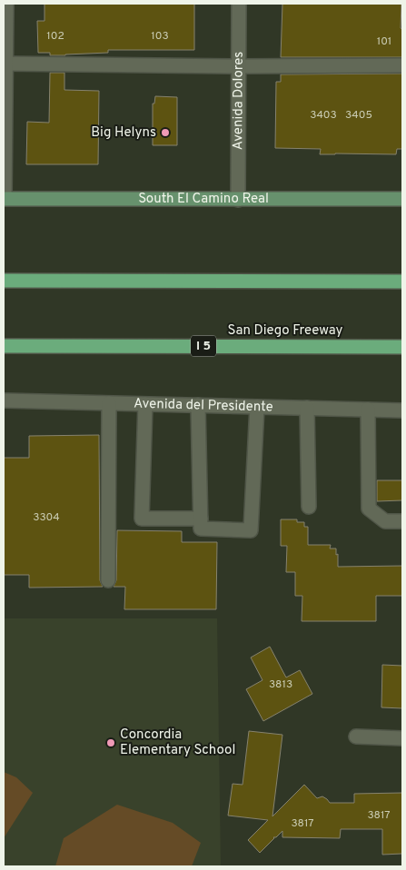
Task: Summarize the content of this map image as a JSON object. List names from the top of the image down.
{
  "streets": {
    "highway": ["San Diego Freeway", "I 5"],
    "main road": ["South El Camino Real"],
    "street": ["Avenida Dolores", "Avenida del Presidente"]
  },
  "crossings": [
    ["Avenida Dolores", "South El Camino Real"]
  ],
  "places": ["Big Helyns", "Concordia Elementary School"],
  "house_numbers": [
    "102",
    "103",
    "101",
    "3403",
    "3405",
    "3304",
    "3813",
    "3817",
    "3817"
  ]
}
